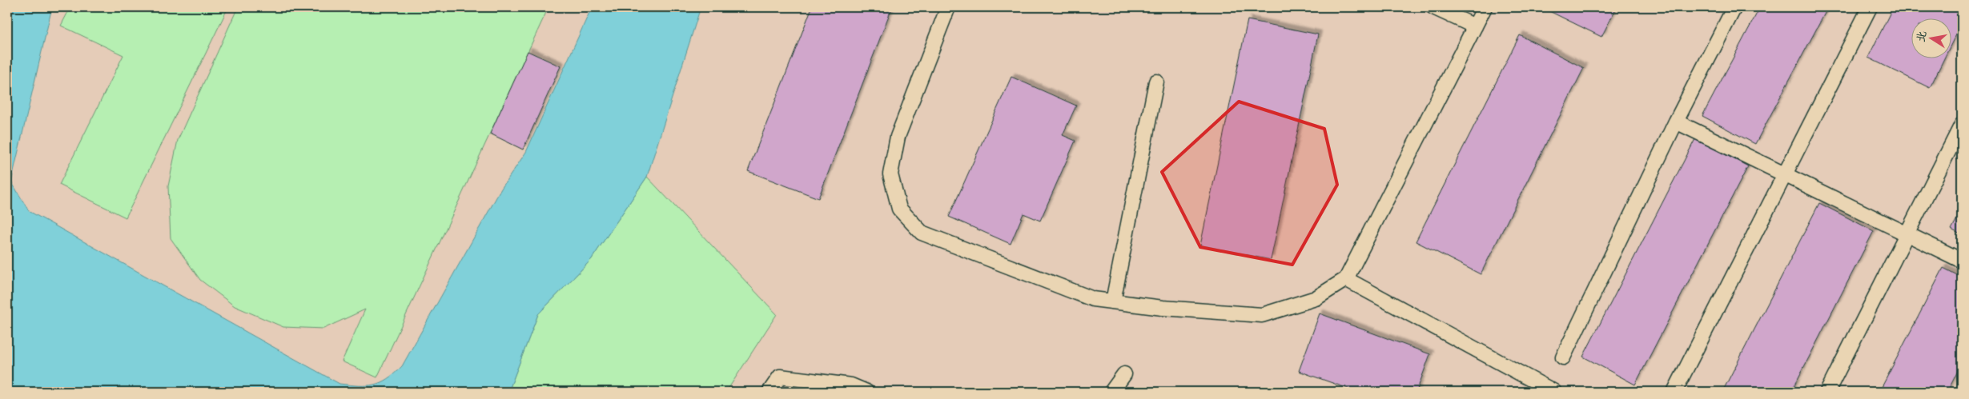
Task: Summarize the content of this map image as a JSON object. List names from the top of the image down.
{
  "north": "left"
}
